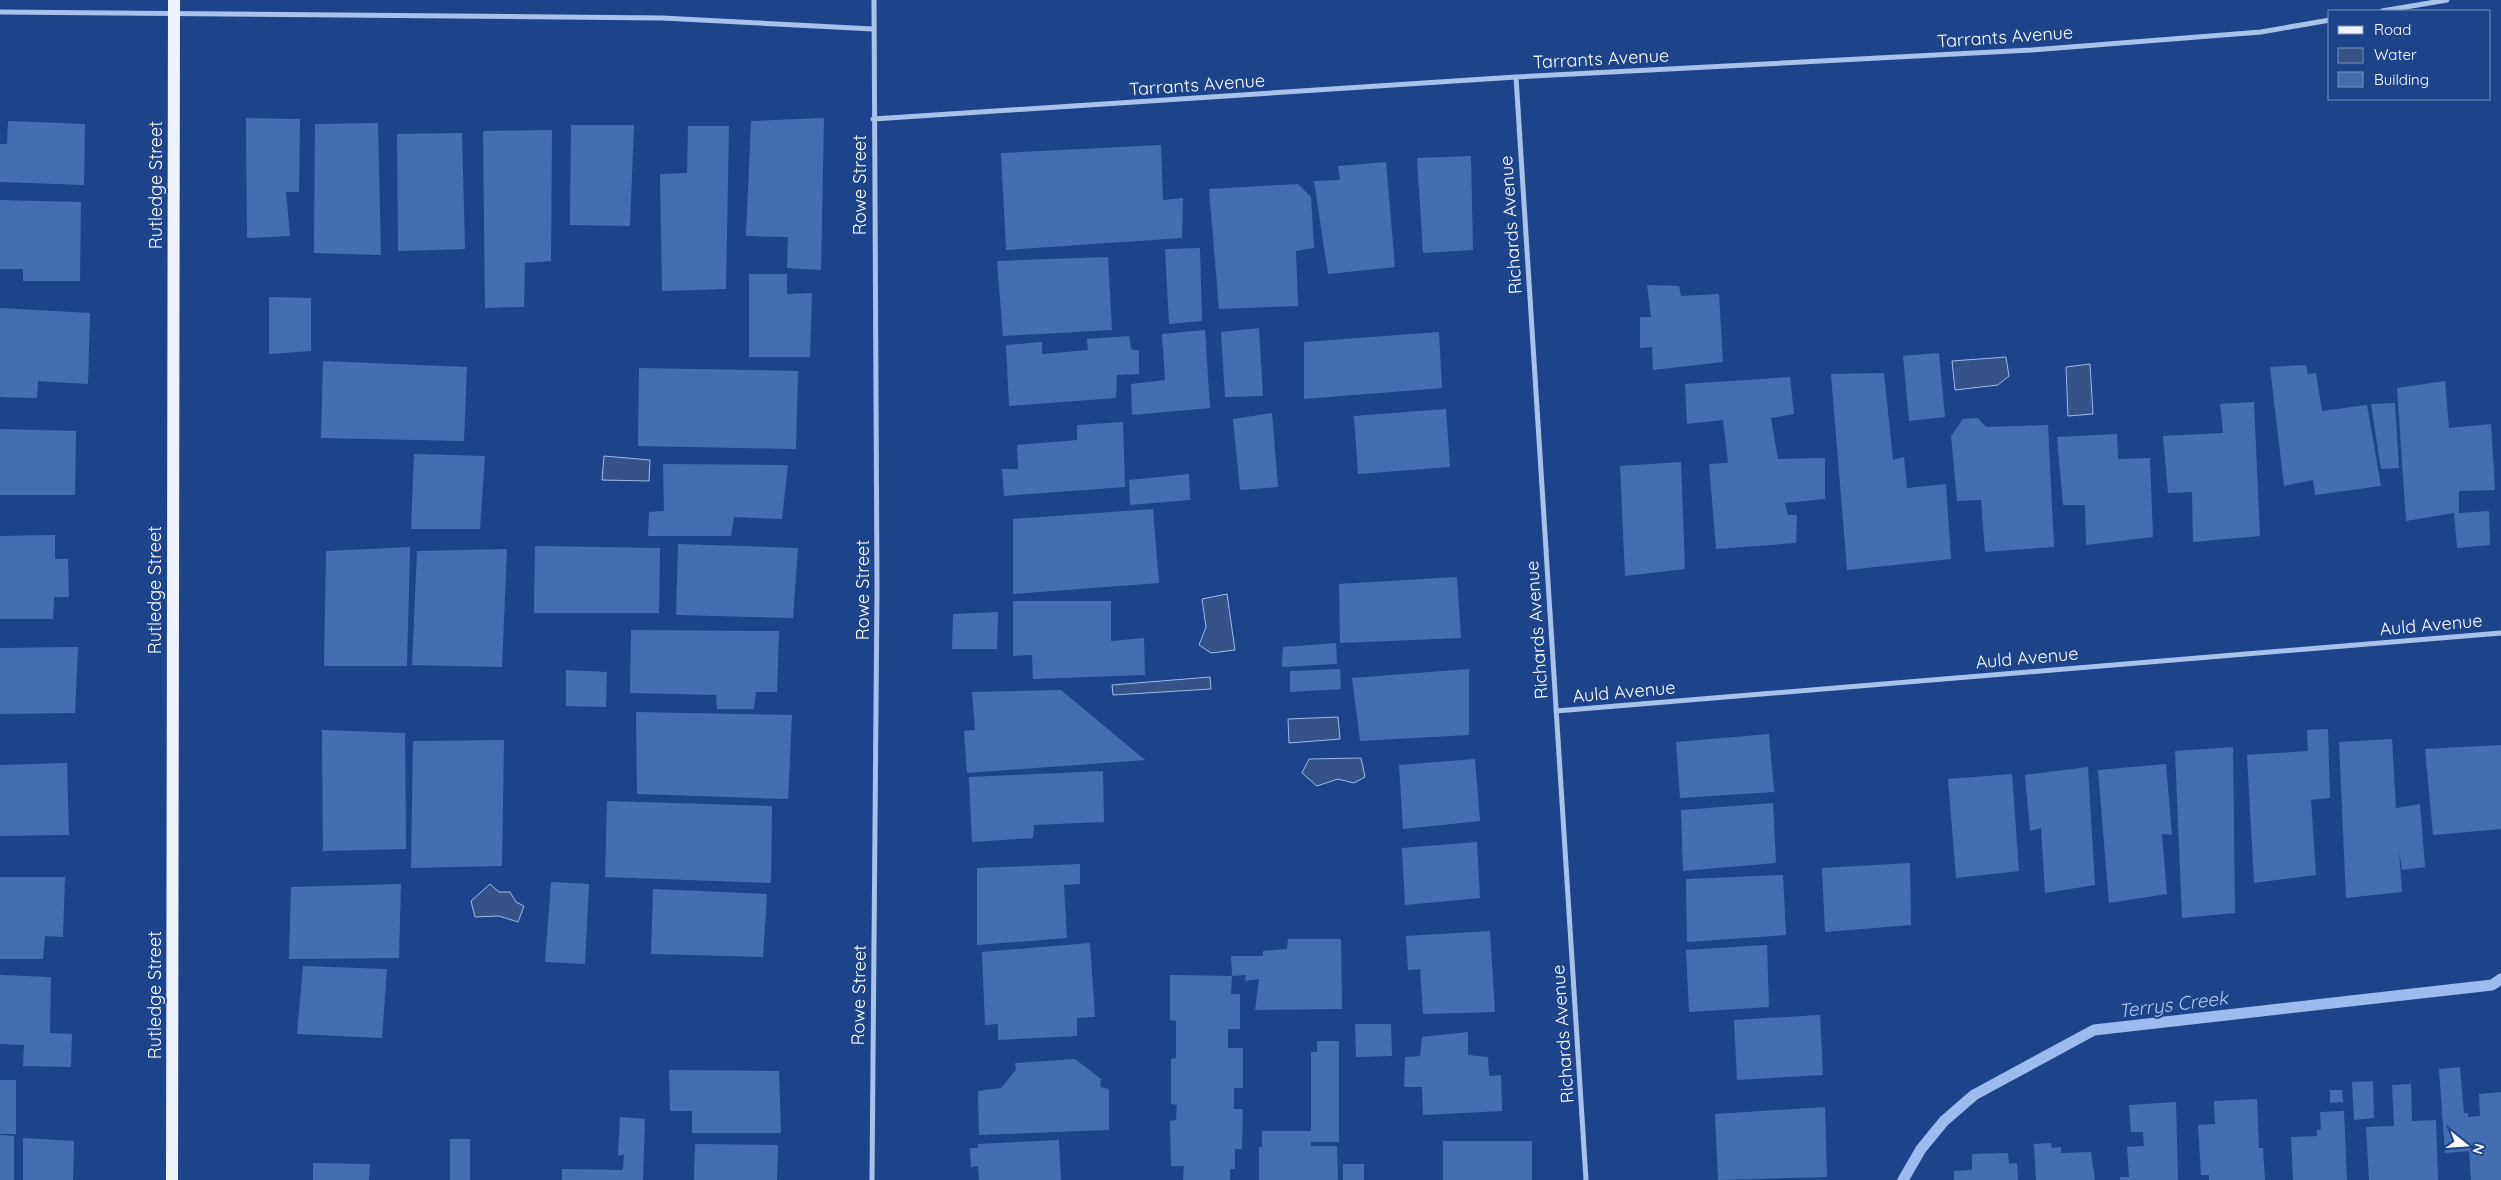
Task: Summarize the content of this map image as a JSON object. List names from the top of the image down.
{
  "streets": {
    "main road": ["Rutledge Street"],
    "street": [
      "Tarrants Avenue",
      "Rowe Street",
      "Richards Avenue",
      "Auld Avenue"
    ]
  },
  "crossings": [
    ["Tarrants Avenue", "Rowe Street"],
    ["Tarrants Avenue", "Richards Avenue"],
    ["Richards Avenue", "Auld Avenue"]
  ],
  "water": ["Terrys Creek"],
  "legend": ["Road", "Water", "Building"],
  "north": "right"
}
